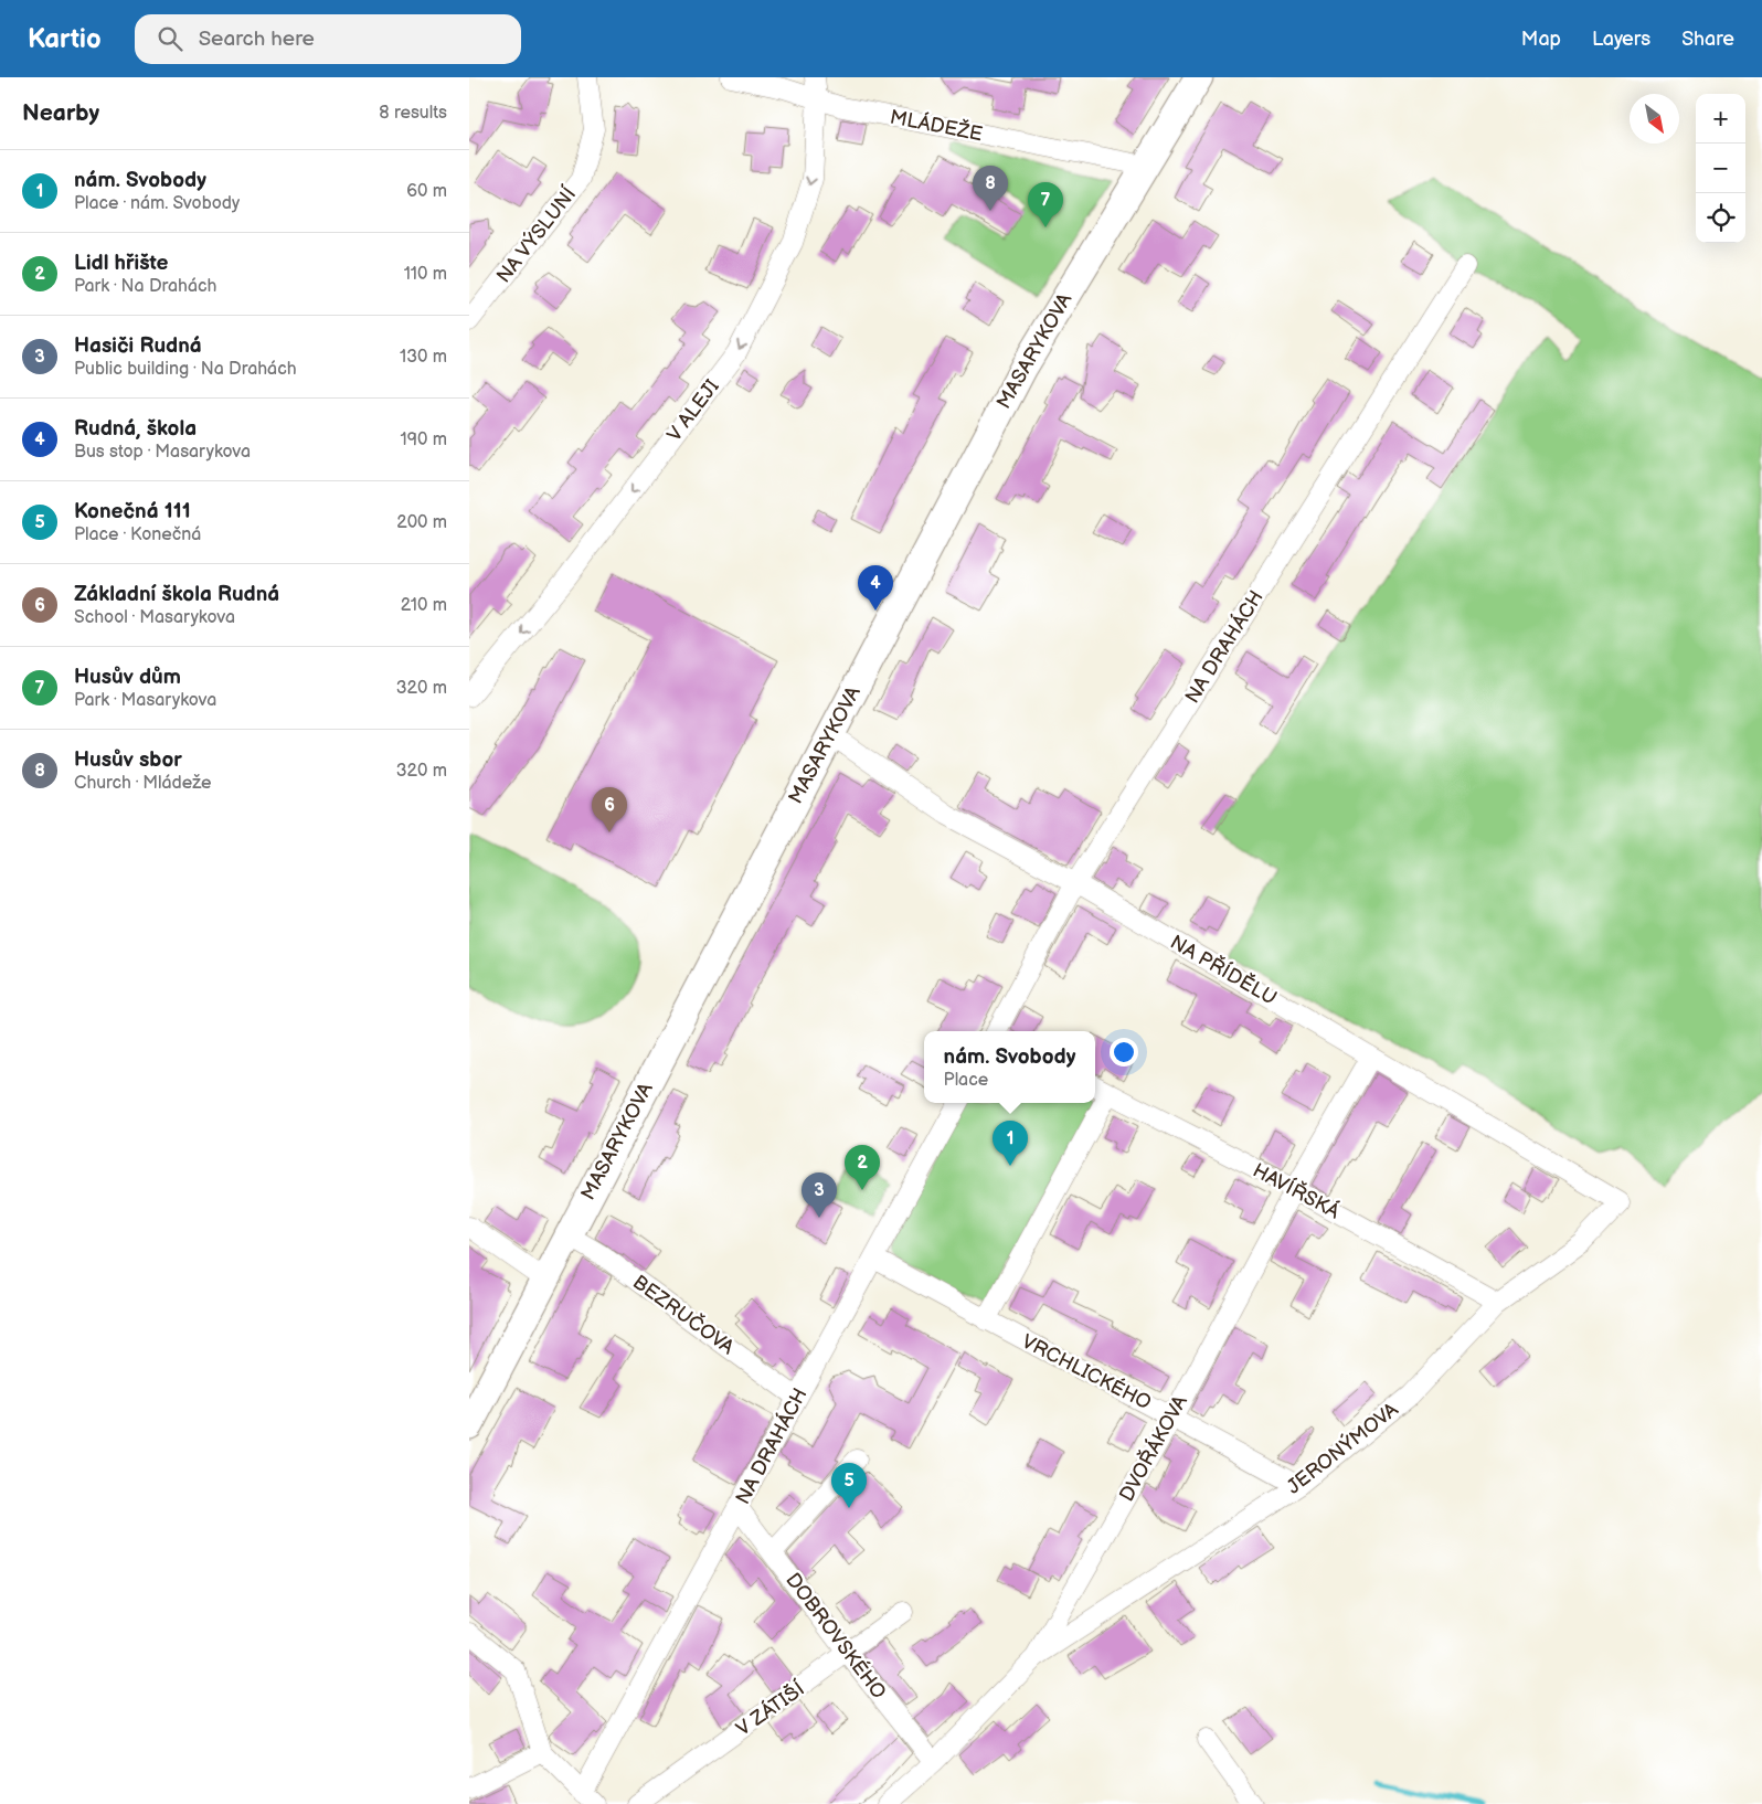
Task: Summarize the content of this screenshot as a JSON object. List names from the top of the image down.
{
  "streets": {
    "main road": ["MASARYKOVA"],
    "street": [
      "MLÁDEŽE",
      "NA VÝSLUNÍ",
      "V ALEJI",
      "NA DRAHÁCH",
      "NA PŘÍDĚLU",
      "HAVÍŘSKÁ",
      "BEZRUČOVA",
      "VRCHLICKÉHO",
      "DVOŘÁKOVA",
      "JERONÝMOVA",
      "DOBROVSKÉHO",
      "V ZÁTIŠÍ"
    ]
  },
  "crossings": [
    ["MLÁDEŽE", "MASARYKOVA"],
    ["MLÁDEŽE", "V ALEJI"],
    ["MASARYKOVA", "NA PŘÍDĚLU"],
    ["MASARYKOVA", "BEZRUČOVA"],
    ["NA DRAHÁCH", "NA PŘÍDĚLU"],
    ["NA DRAHÁCH", "BEZRUČOVA"],
    ["NA DRAHÁCH", "VRCHLICKÉHO"],
    ["NA DRAHÁCH", "DOBROVSKÉHO"],
    ["NA PŘÍDĚLU", "DVOŘÁKOVA"],
    ["NA PŘÍDĚLU", "JERONÝMOVA"],
    ["HAVÍŘSKÁ", "DVOŘÁKOVA"],
    ["HAVÍŘSKÁ", "JERONÝMOVA"],
    ["VRCHLICKÉHO", "DVOŘÁKOVA"],
    ["VRCHLICKÉHO", "JERONÝMOVA"],
    ["DVOŘÁKOVA", "JERONÝMOVA"],
    ["DVOŘÁKOVA", "DOBROVSKÉHO"],
    ["DOBROVSKÉHO", "V ZÁTIŠÍ"]
  ],
  "one_way": ["V ALEJI"],
  "north": "bottom right",
  "page": {
    "header": "Kartio",
    "search": "Search here",
    "nav": ["Map", "Layers", "Share"],
    "heading": ["Nearby", "8 results"],
    "map_buttons": ["+", "−"],
    "list": [
      {
        "mark": "1",
        "name": "nám. Svobody",
        "note": "Place · nám. Svobody",
        "value": "60 m"
      },
      {
        "mark": "2",
        "name": "Lidl hřište",
        "note": "Park · Na Drahách",
        "value": "110 m"
      },
      {
        "mark": "3",
        "name": "Hasiči Rudná",
        "note": "Public building · Na Drahách",
        "value": "130 m"
      },
      {
        "mark": "4",
        "name": "Rudná, škola",
        "note": "Bus stop · Masarykova",
        "value": "190 m"
      },
      {
        "mark": "5",
        "name": "Konečná 111",
        "note": "Place · Konečná",
        "value": "200 m"
      },
      {
        "mark": "6",
        "name": "Základní škola Rudná",
        "note": "School · Masarykova",
        "value": "210 m"
      },
      {
        "mark": "7",
        "name": "Husův dům",
        "note": "Park · Masarykova",
        "value": "320 m"
      },
      {
        "mark": "8",
        "name": "Husův sbor",
        "note": "Church · Mládeže",
        "value": "320 m"
      }
    ],
    "pins": [
      "8",
      "7",
      "4",
      "6",
      "1",
      "2",
      "3",
      "5"
    ],
    "popup": ["nám. Svobody", "Place"]
  }
}
